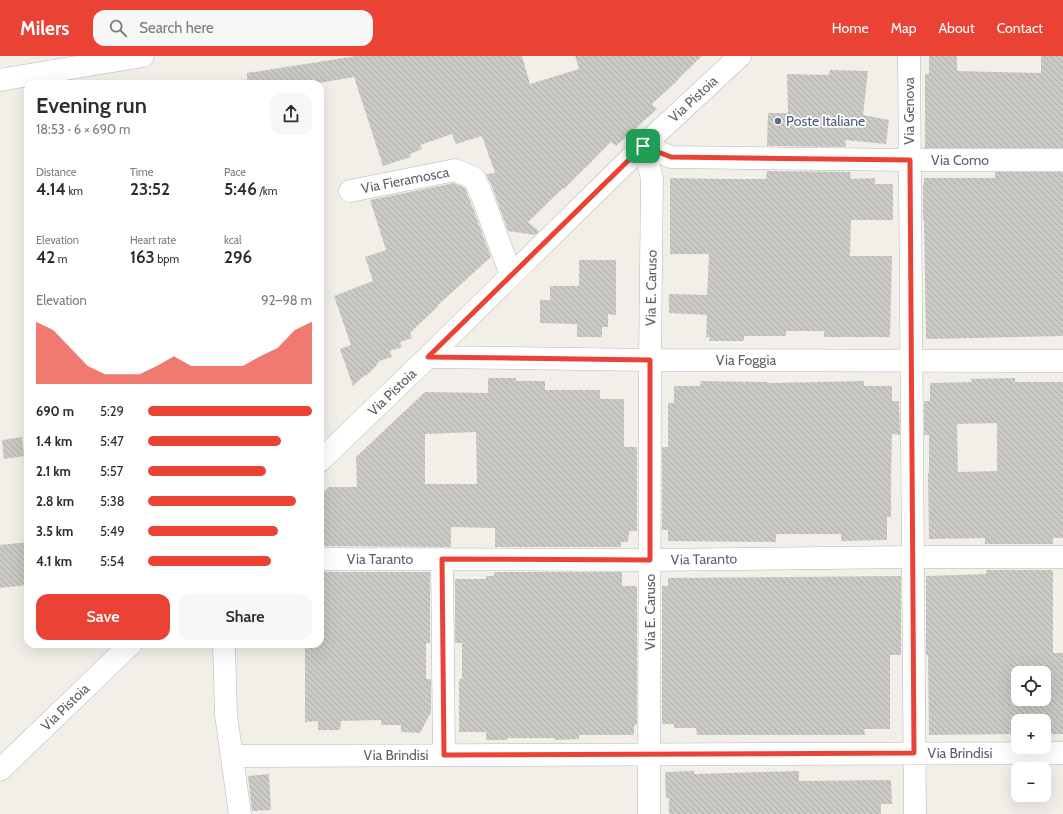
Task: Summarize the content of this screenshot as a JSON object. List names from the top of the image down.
{
  "streets": {
    "street": [
      "Via Pistoia",
      "Via Genova",
      "Via Como",
      "Via Fieramosca",
      "Via E. Caruso",
      "Via Foggia",
      "Via Taranto",
      "Via Brindisi"
    ]
  },
  "crossings": [
    ["Via Pistoia", "Via Como"],
    ["Via Pistoia", "Via Fieramosca"],
    ["Via Pistoia", "Via E. Caruso"],
    ["Via Pistoia", "Via Foggia"],
    ["Via Genova", "Via Como"],
    ["Via Genova", "Via Foggia"],
    ["Via Genova", "Via Taranto"],
    ["Via Genova", "Via Brindisi"],
    ["Via Como", "Via E. Caruso"],
    ["Via E. Caruso", "Via Foggia"],
    ["Via E. Caruso", "Via Taranto"],
    ["Via E. Caruso", "Via Brindisi"]
  ],
  "places": ["Poste Italiane"],
  "page": {
    "header": "Milers",
    "search": "Search here",
    "nav": [
      "Home",
      "Map",
      "About",
      "Contact"
    ],
    "heading": ["Evening run", "18:53 · 6 × 690 m"],
    "stats": [
      ["Distance", "4.14 km"],
      ["Time", "23:52"],
      ["Pace", "5:46 /km"],
      ["Elevation", "42 m"],
      ["Heart rate", "163 bpm"],
      ["kcal", "296"]
    ],
    "chart": ["Elevation", "92–98 m"],
    "list": [
      {
        "name": "690 m",
        "note": "5:29"
      },
      {
        "name": "1.4 km",
        "note": "5:47"
      },
      {
        "name": "2.1 km",
        "note": "5:57"
      },
      {
        "name": "2.8 km",
        "note": "5:38"
      },
      {
        "name": "3.5 km",
        "note": "5:49"
      },
      {
        "name": "4.1 km",
        "note": "5:54"
      }
    ],
    "buttons": ["Save", "Share"],
    "map_buttons": ["+", "−"]
  }
}
